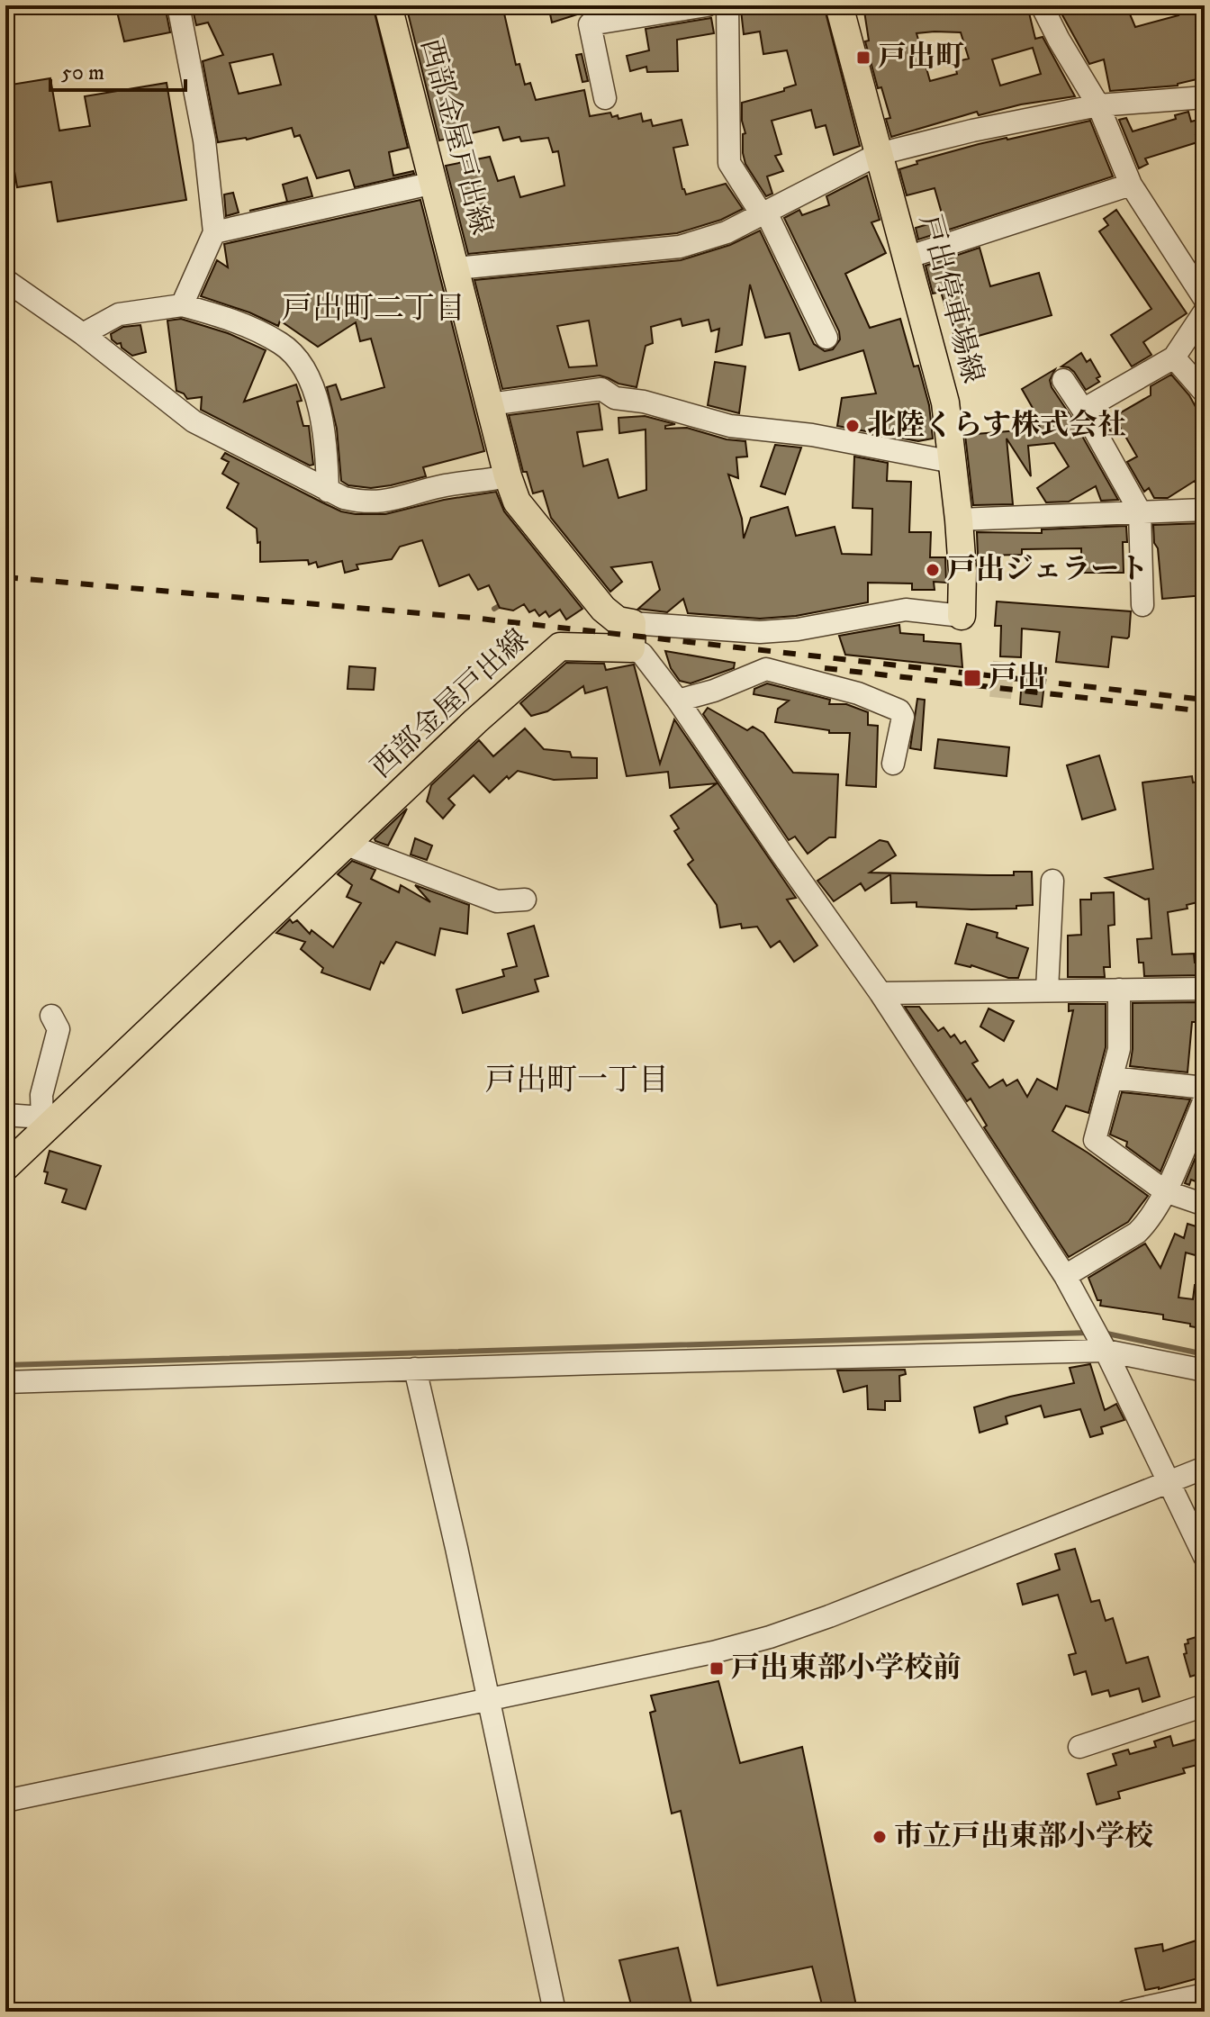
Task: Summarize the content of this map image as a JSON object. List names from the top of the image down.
{
  "streets": {
    "main road": ["西部金屋戸出線", "戸出停車場線"]
  },
  "districts": ["戸出町二丁目", "戸出町一丁目"],
  "places": {
    "transit": ["戸出町", "戸出", "戸出東部小学校前"],
    "other": ["北陸くらす株式会社", "戸出ジェラート", "市立戸出東部小学校"]
  },
  "scale_bar": "50 m"
}
